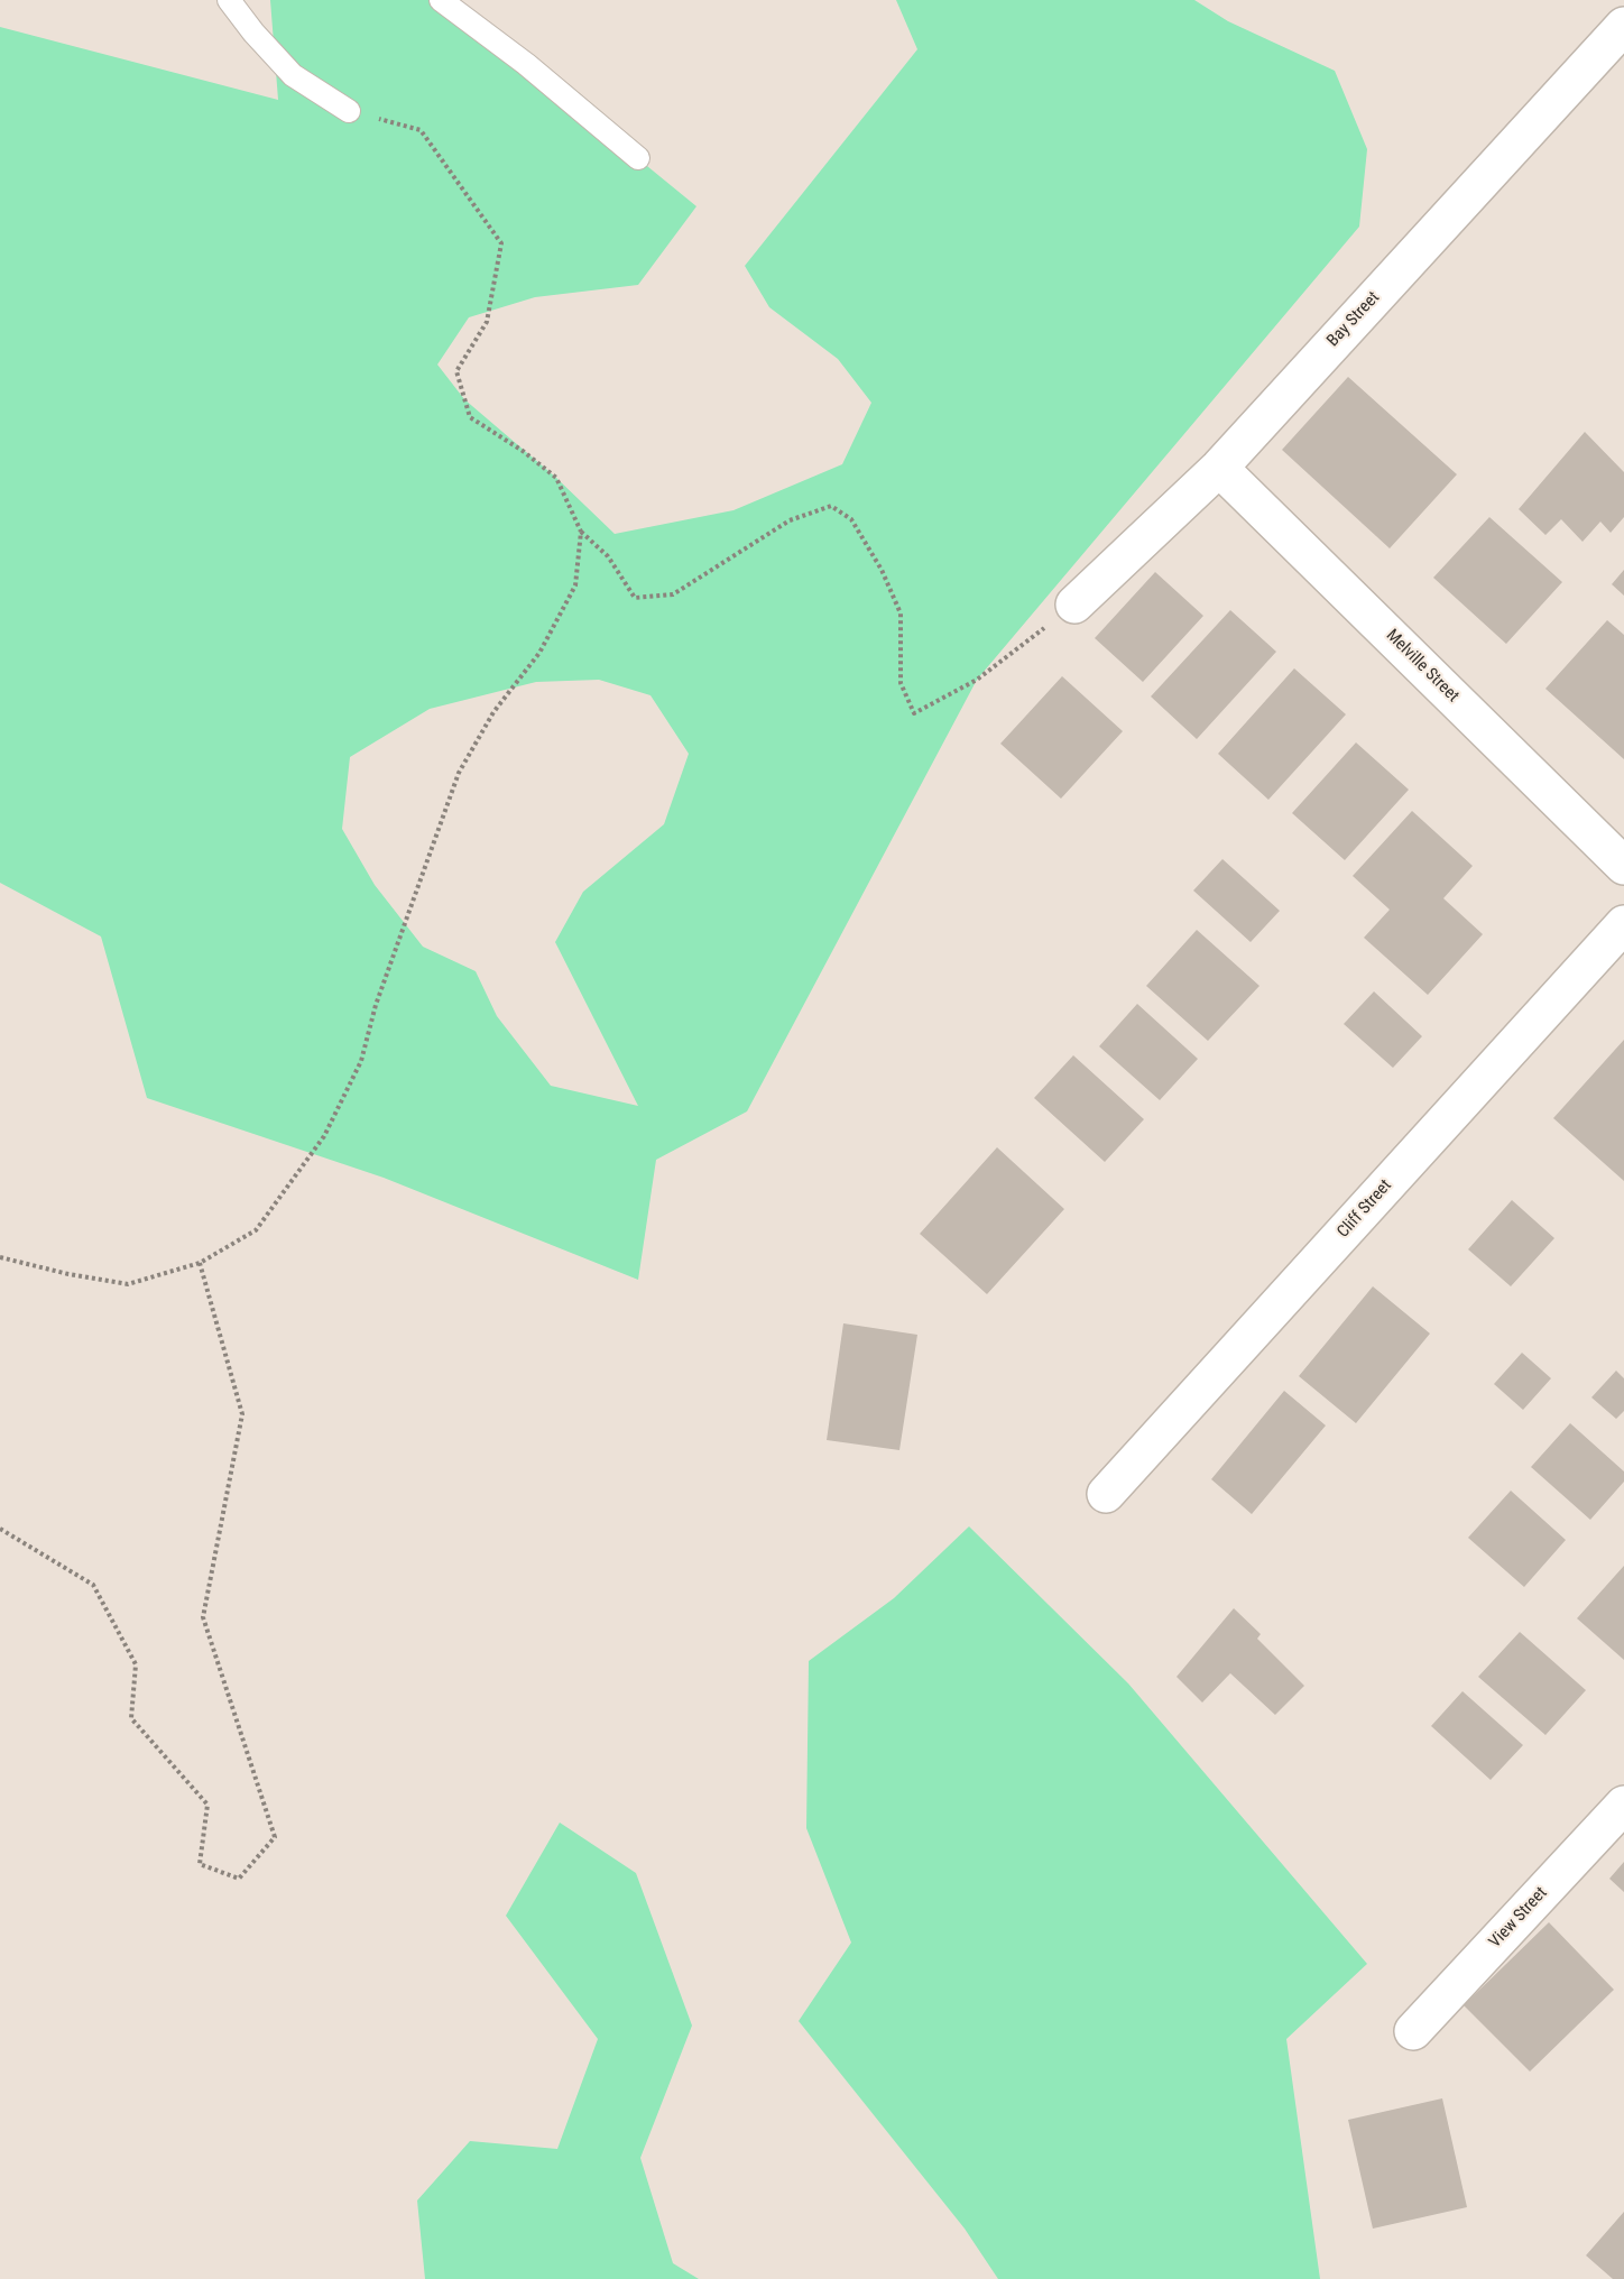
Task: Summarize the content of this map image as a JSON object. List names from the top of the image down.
{
  "streets": {
    "street": [
      "Bay Street",
      "Melville Street",
      "Cliff Street",
      "View Street"
    ]
  },
  "crossings": [
    ["Bay Street", "Melville Street"]
  ]
}
